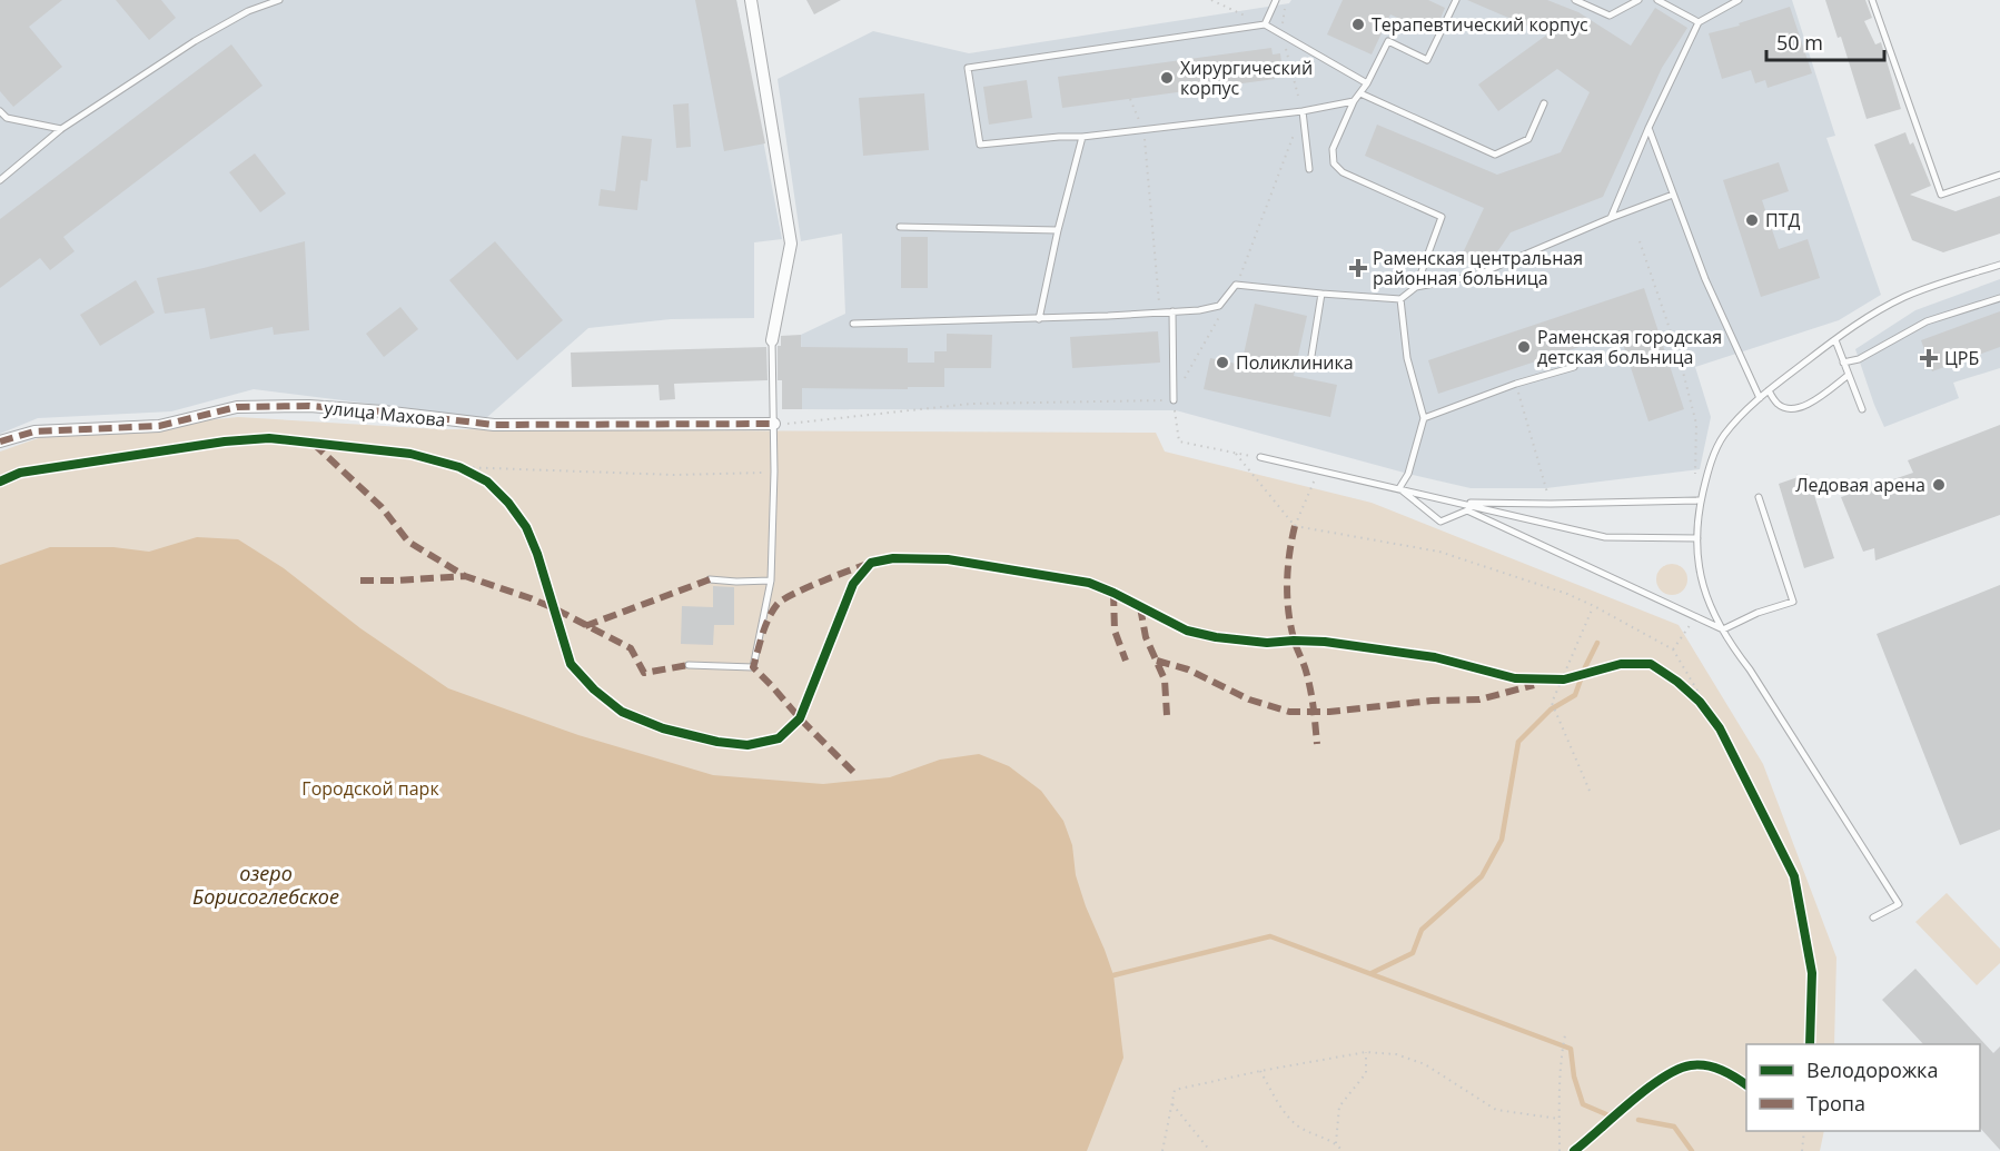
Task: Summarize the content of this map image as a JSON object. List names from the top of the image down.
{
  "streets": {
    "street": ["улица Махова"]
  },
  "water": ["озеро Борисоглебское"],
  "parks": ["Городской парк"],
  "places": {
    "other": [
      "Терапевтический корпус",
      "Хирургический корпус",
      "ПТД",
      "Раменская городская детская больница",
      "Поликлиника",
      "Ледовая арена"
    ],
    "health": ["Раменская центральная районная больница", "ЦРБ"]
  },
  "legend": ["Велодорожка", "Тропа"],
  "scale_bar": "50 m"
}
